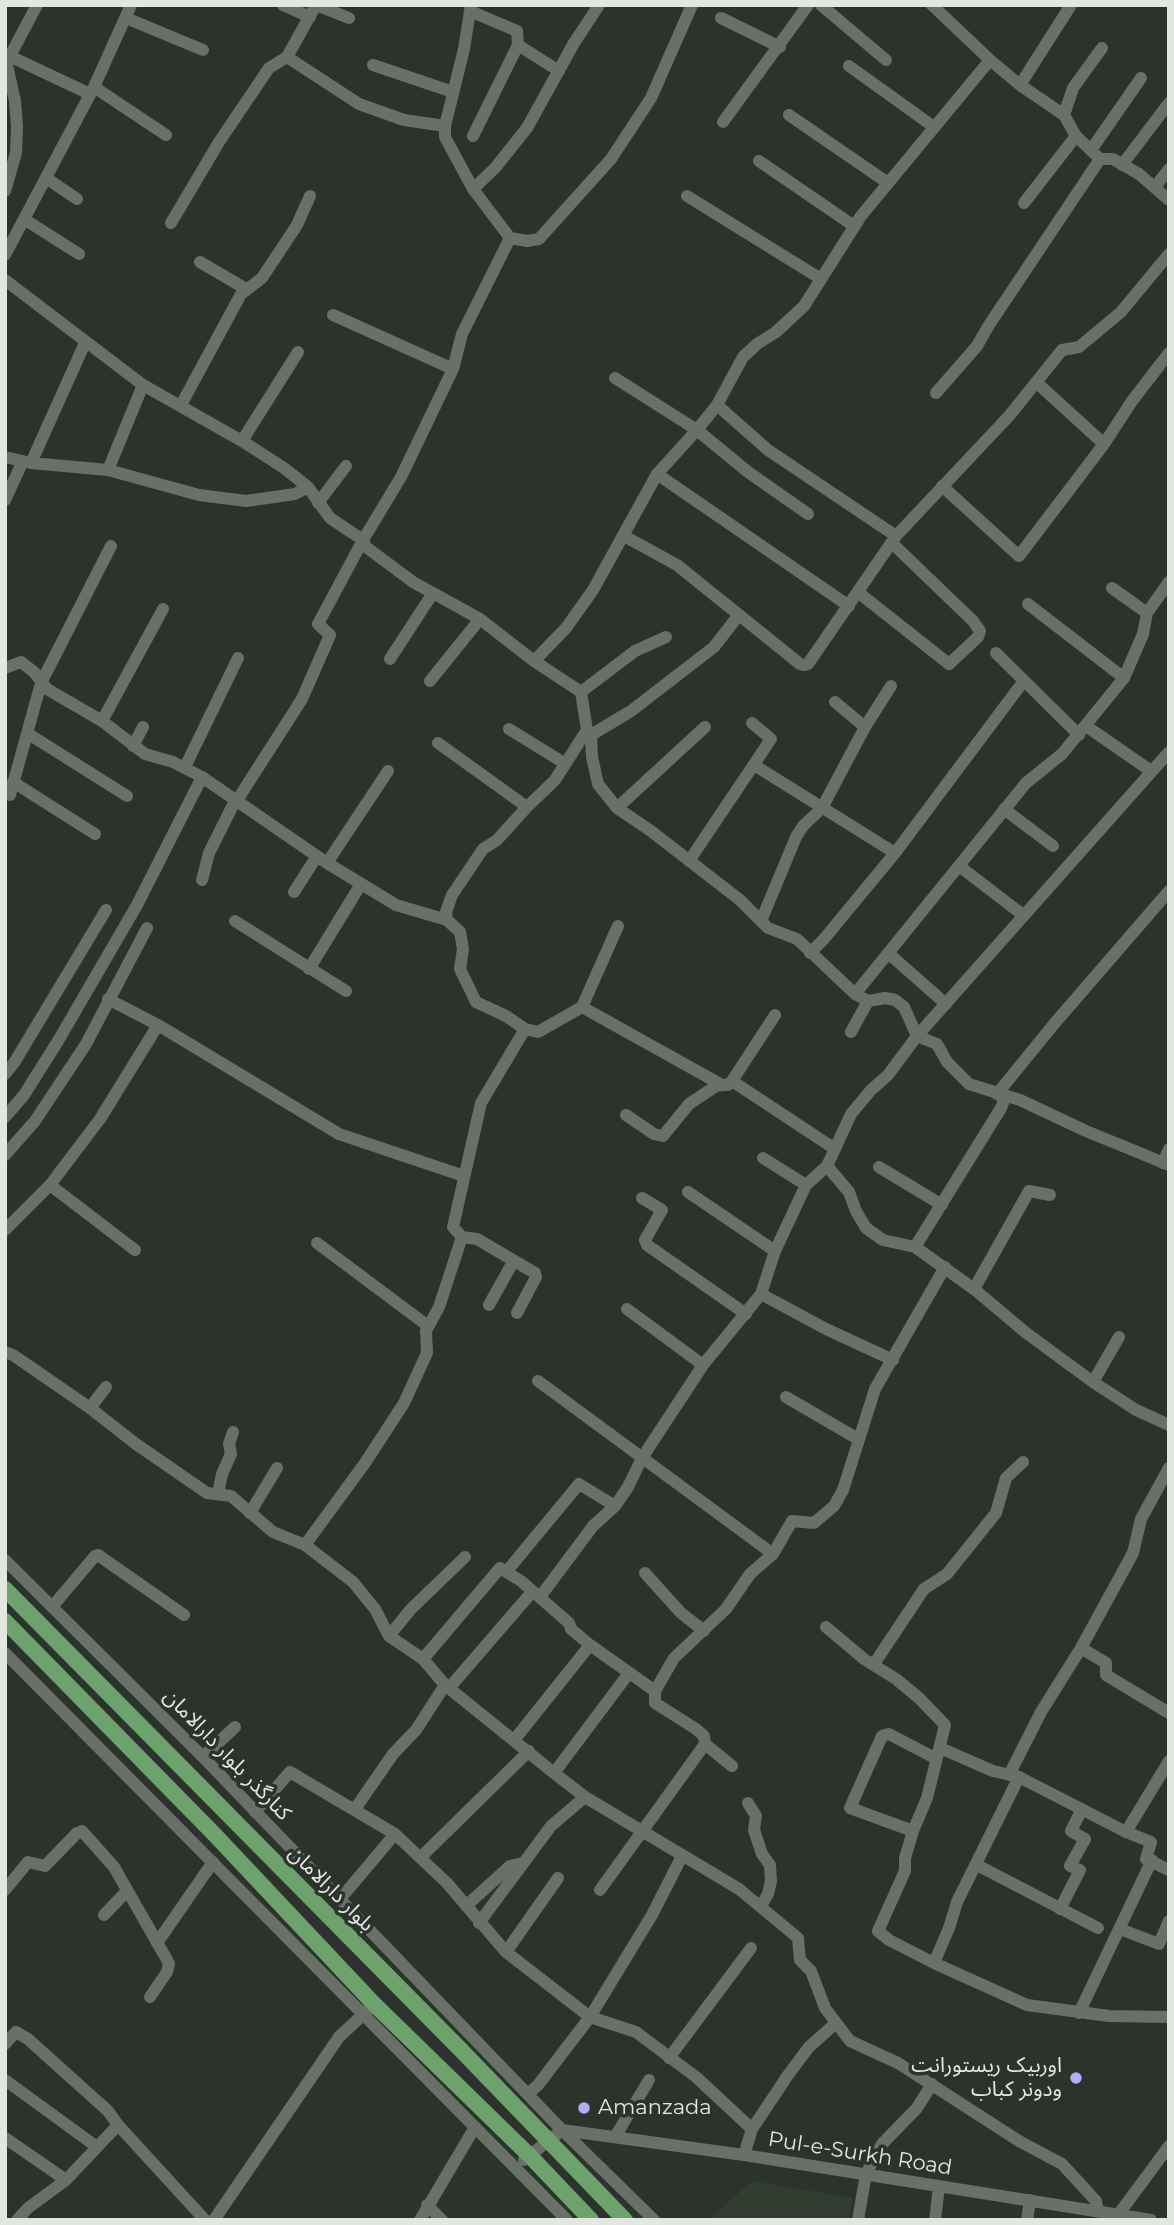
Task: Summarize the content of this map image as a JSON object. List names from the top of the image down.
{
  "streets": {
    "main road": ["بلوار دارالامان"],
    "street": ["کنارگذر بلوار دارالامان", "Pul-e-Surkh Road"]
  },
  "crossings": [
    ["کنارگذر بلوار دارالامان", "Pul-e-Surkh Road"]
  ],
  "places": ["اوربیک ریستورانت ودونر کباب", "Amanzada"]
}
